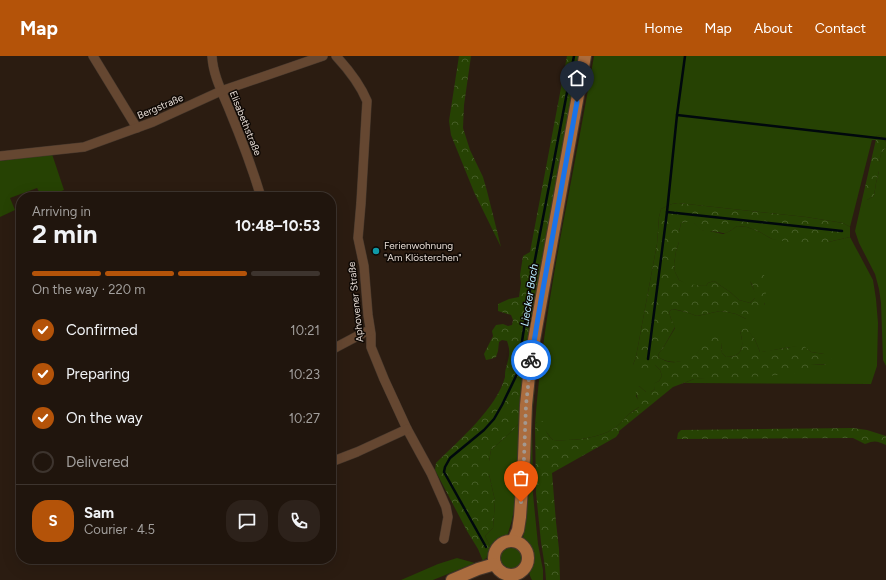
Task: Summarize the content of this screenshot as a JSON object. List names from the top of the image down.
{
  "streets": {
    "street": ["Bergstraße", "Elisabethstraße", "Aphovener Straße"]
  },
  "crossings": [
    ["Bergstraße", "Elisabethstraße"]
  ],
  "water": ["Liecker Bach"],
  "places": ["Ferienwohnung \"Am Klösterchen\""],
  "page": {
    "header": "Map",
    "nav": [
      "Home",
      "Map",
      "About",
      "Contact"
    ],
    "heading": ["2 min", "Arriving in", "10:48–10:53"],
    "panel": ["Sam", "Courier · 4.5"],
    "bar": "On the way · 220 m",
    "list": [
      ["Confirmed", "10:21"],
      ["Preparing", "10:23"],
      ["On the way", "10:27"],
      "Delivered"
    ],
    "round": "S"
  }
}
